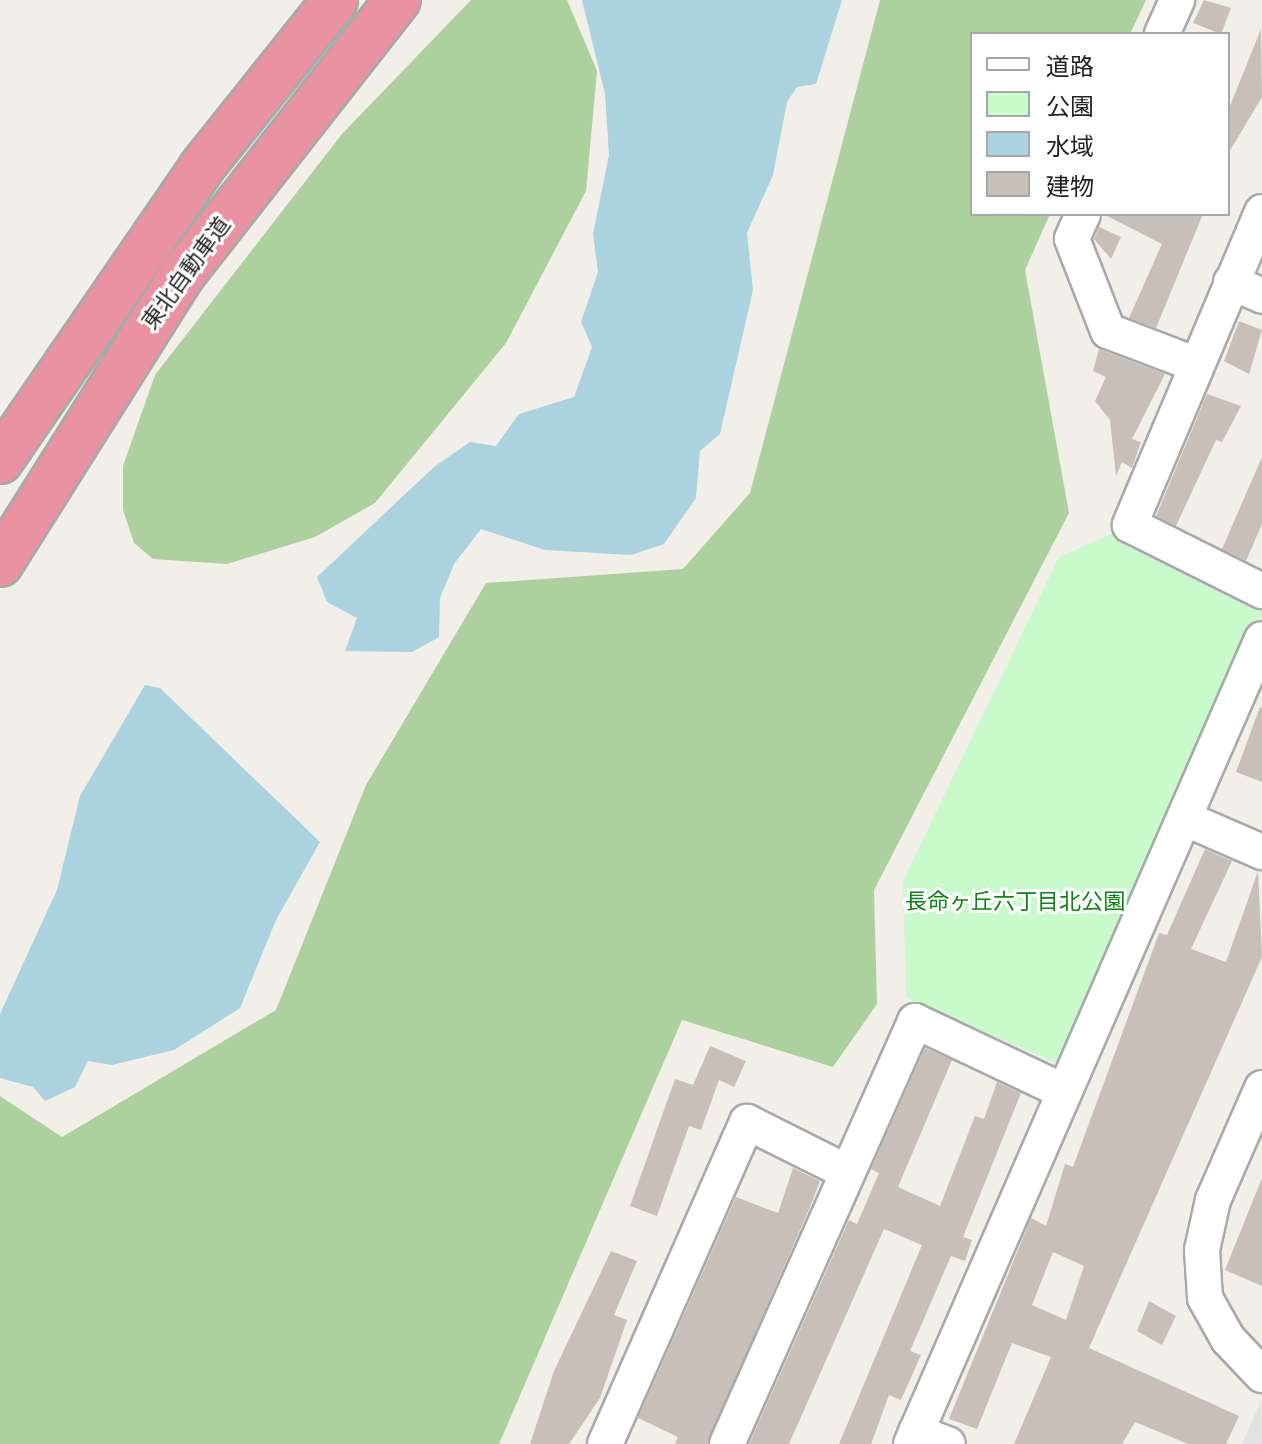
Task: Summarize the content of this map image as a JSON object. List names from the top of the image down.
{
  "streets": {
    "highway": ["東北自動車道"]
  },
  "parks": ["長命ヶ丘六丁目北公園"],
  "legend": [
    "道路",
    "公園",
    "水域",
    "建物"
  ]
}
